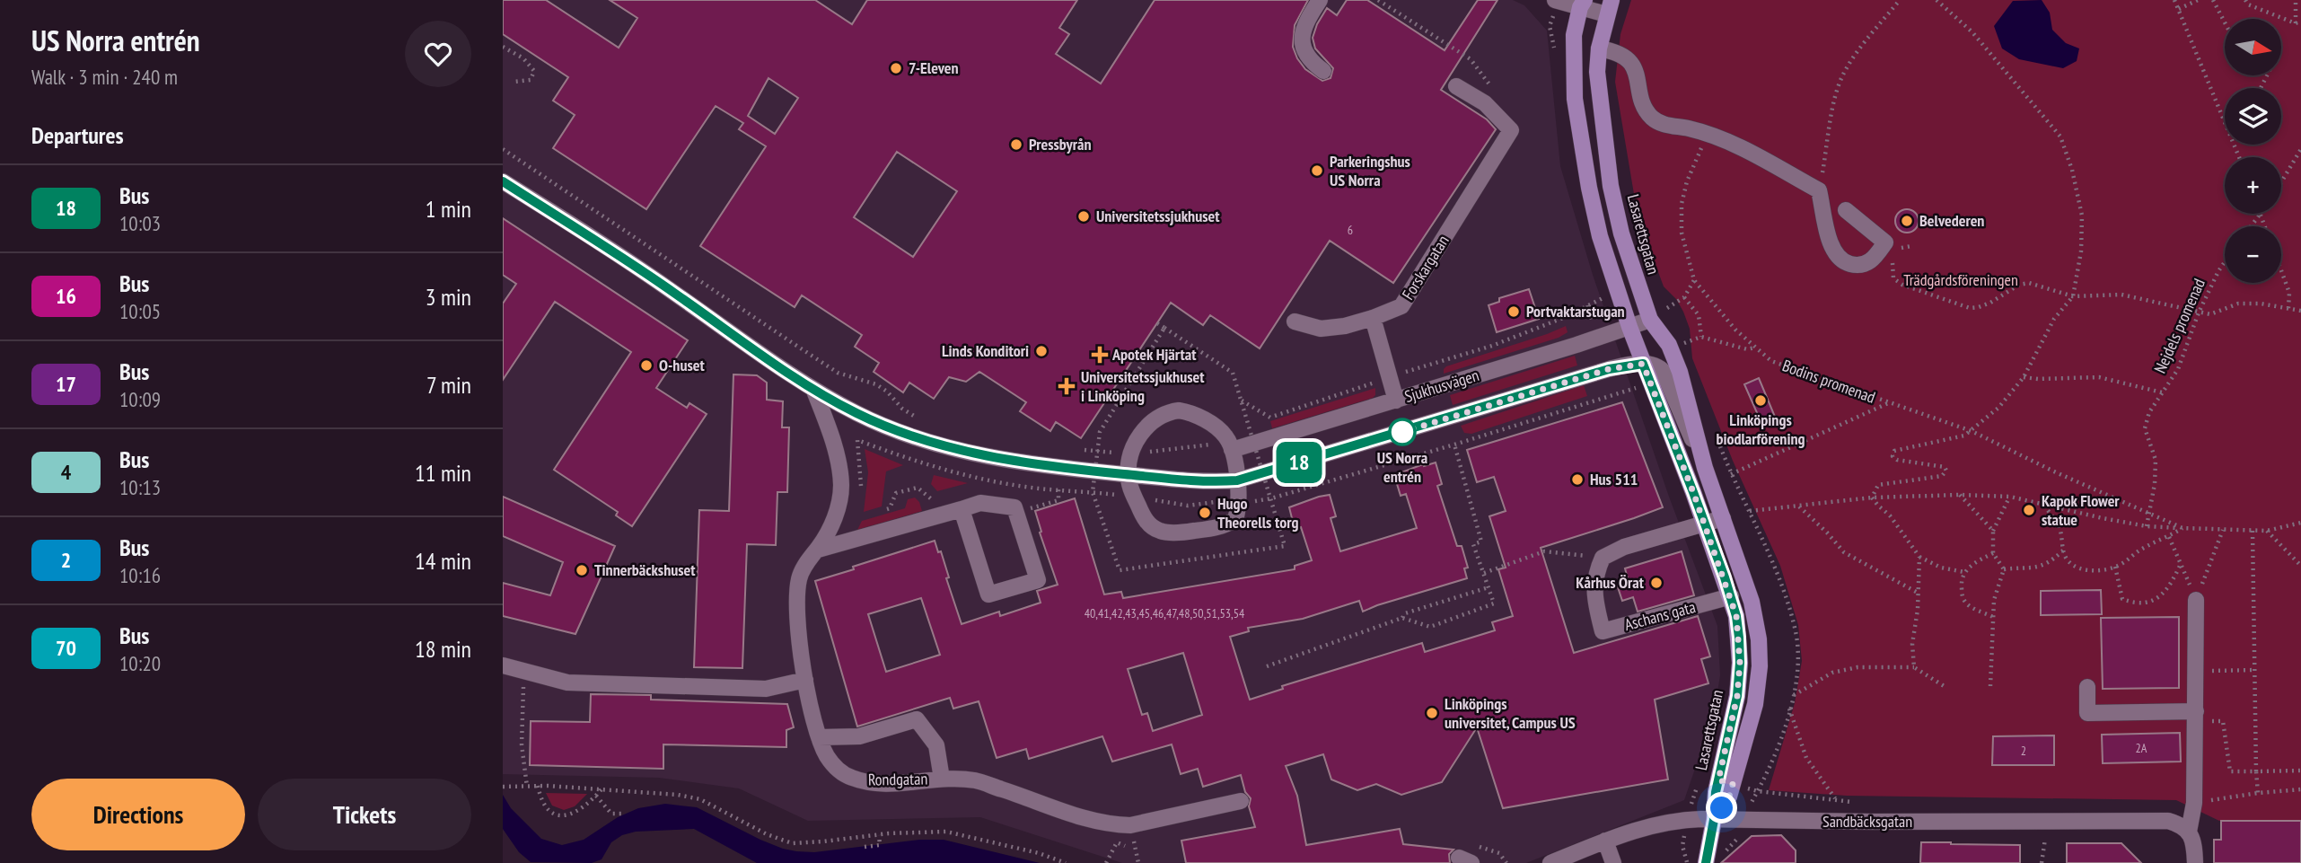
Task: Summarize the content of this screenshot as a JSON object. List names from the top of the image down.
{
  "streets": {
    "main road": ["Lasarettsgatan"],
    "street": [
      "Forskargatan",
      "Sjukhusvägen",
      "Aschans gata",
      "Rondgatan",
      "Sandbäcksgatan"
    ],
    "path": ["Nejdels promenad", "Bodins promenad"]
  },
  "crossings": [
    ["Lasarettsgatan", "Sjukhusvägen"],
    ["Lasarettsgatan", "Aschans gata"],
    ["Lasarettsgatan", "Sandbäcksgatan"],
    ["Nejdels promenad", "Bodins promenad"],
    ["Sjukhusvägen", "Rondgatan"]
  ],
  "parks": ["Trädgårdsföreningen"],
  "places": {
    "other": [
      "7-Eleven",
      "Pressbyrån",
      "Parkeringshus US Norra",
      "Universitetssjukhuset",
      "Belvederen",
      "Portvaktarstugan",
      "Linds Konditori",
      "O-huset",
      "Linköpings biodlarförening",
      "US Norra entrén",
      "Hus 511",
      "Kapok Flower statue",
      "Hugo Theorells torg",
      "Tinnerbäckshuset",
      "Kårhus Örat",
      "Linköpings universitet, Campus US"
    ],
    "health": ["Apotek Hjärtat", "Universitetssjukhuset i Linköping"]
  },
  "lines": ["bus line 18"],
  "house_numbers": [
    "6",
    "40,41,42,43,45,46,47,48,50,51,53,54",
    "2A",
    "2"
  ],
  "north": "right",
  "page": {
    "heading": [
      ["US Norra entrén", "Walk · 3 min · 240 m"],
      "Departures"
    ],
    "on_map": "18",
    "map_buttons": ["+", "−"],
    "list": [
      {
        "mark": "18",
        "name": "Bus",
        "note": "10:03",
        "value": "1 min"
      },
      {
        "mark": "16",
        "name": "Bus",
        "note": "10:05",
        "value": "3 min"
      },
      {
        "mark": "17",
        "name": "Bus",
        "note": "10:09",
        "value": "7 min"
      },
      {
        "mark": "4",
        "name": "Bus",
        "note": "10:13",
        "value": "11 min"
      },
      {
        "mark": "2",
        "name": "Bus",
        "note": "10:16",
        "value": "14 min"
      },
      {
        "mark": "70",
        "name": "Bus",
        "note": "10:20",
        "value": "18 min"
      }
    ],
    "buttons": ["Directions", "Tickets"]
  }
}
